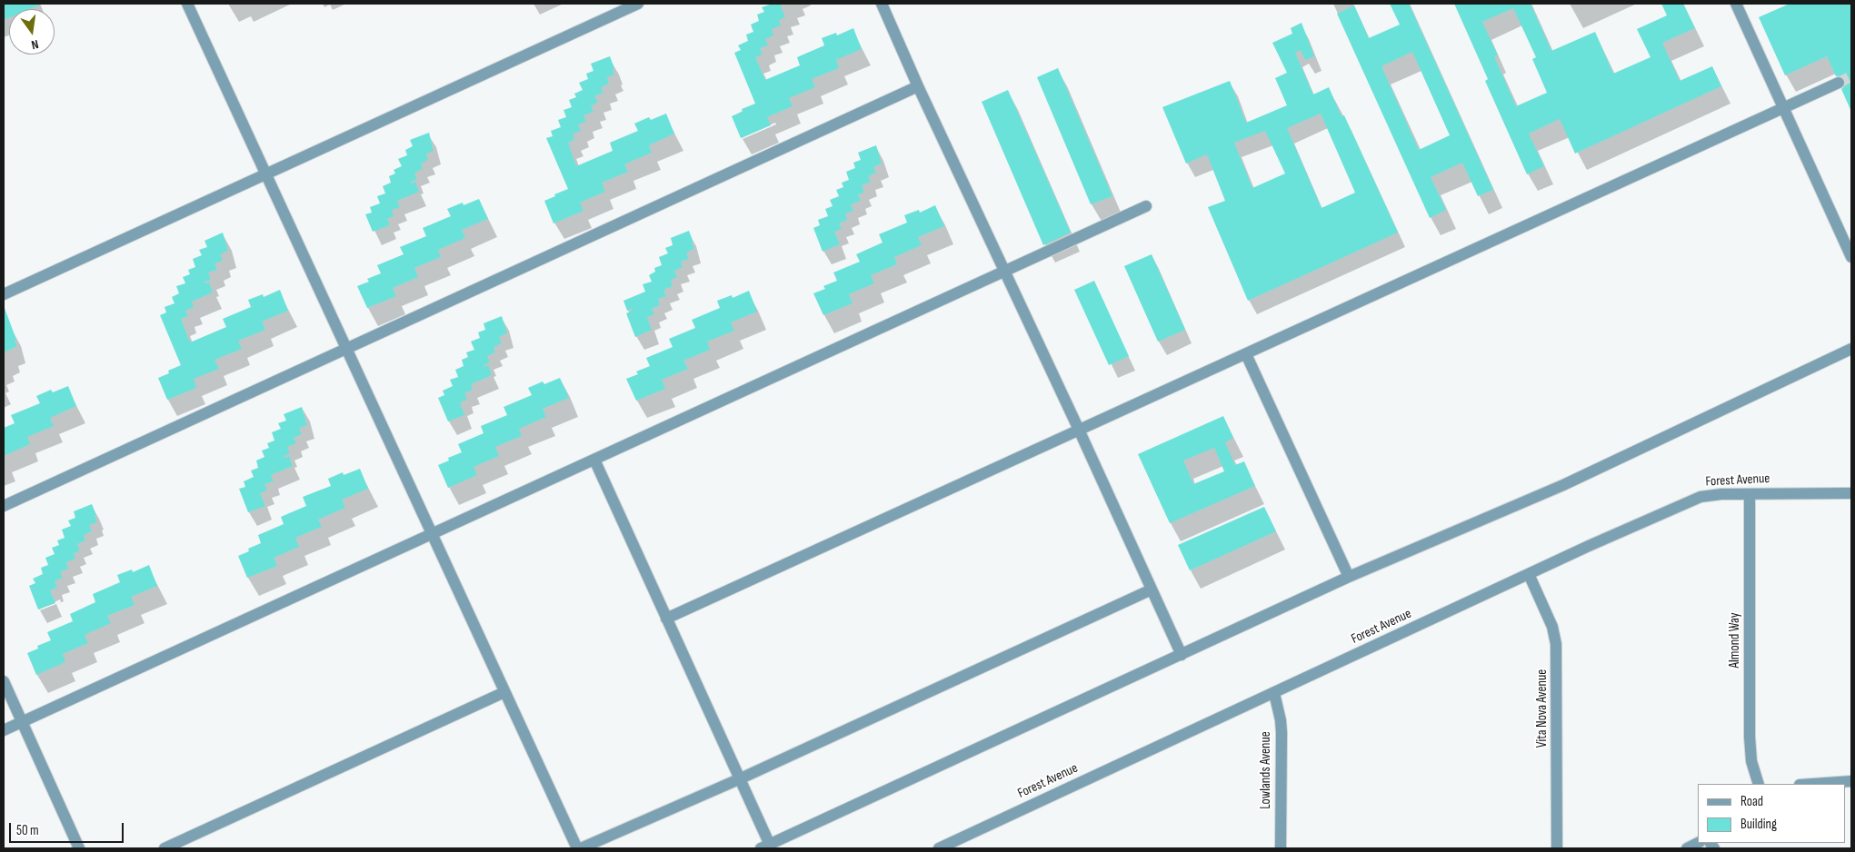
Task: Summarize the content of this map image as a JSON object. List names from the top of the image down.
{
  "streets": {
    "street": [
      "Forest Avenue",
      "Almond Way",
      "Vita Nova Avenue",
      "Lowlands Avenue"
    ]
  },
  "crossings": [
    ["Forest Avenue", "Almond Way"],
    ["Forest Avenue", "Vita Nova Avenue"],
    ["Forest Avenue", "Lowlands Avenue"]
  ],
  "legend": ["Road", "Building"],
  "scale_bar": "50 m",
  "north": "bottom"
}
